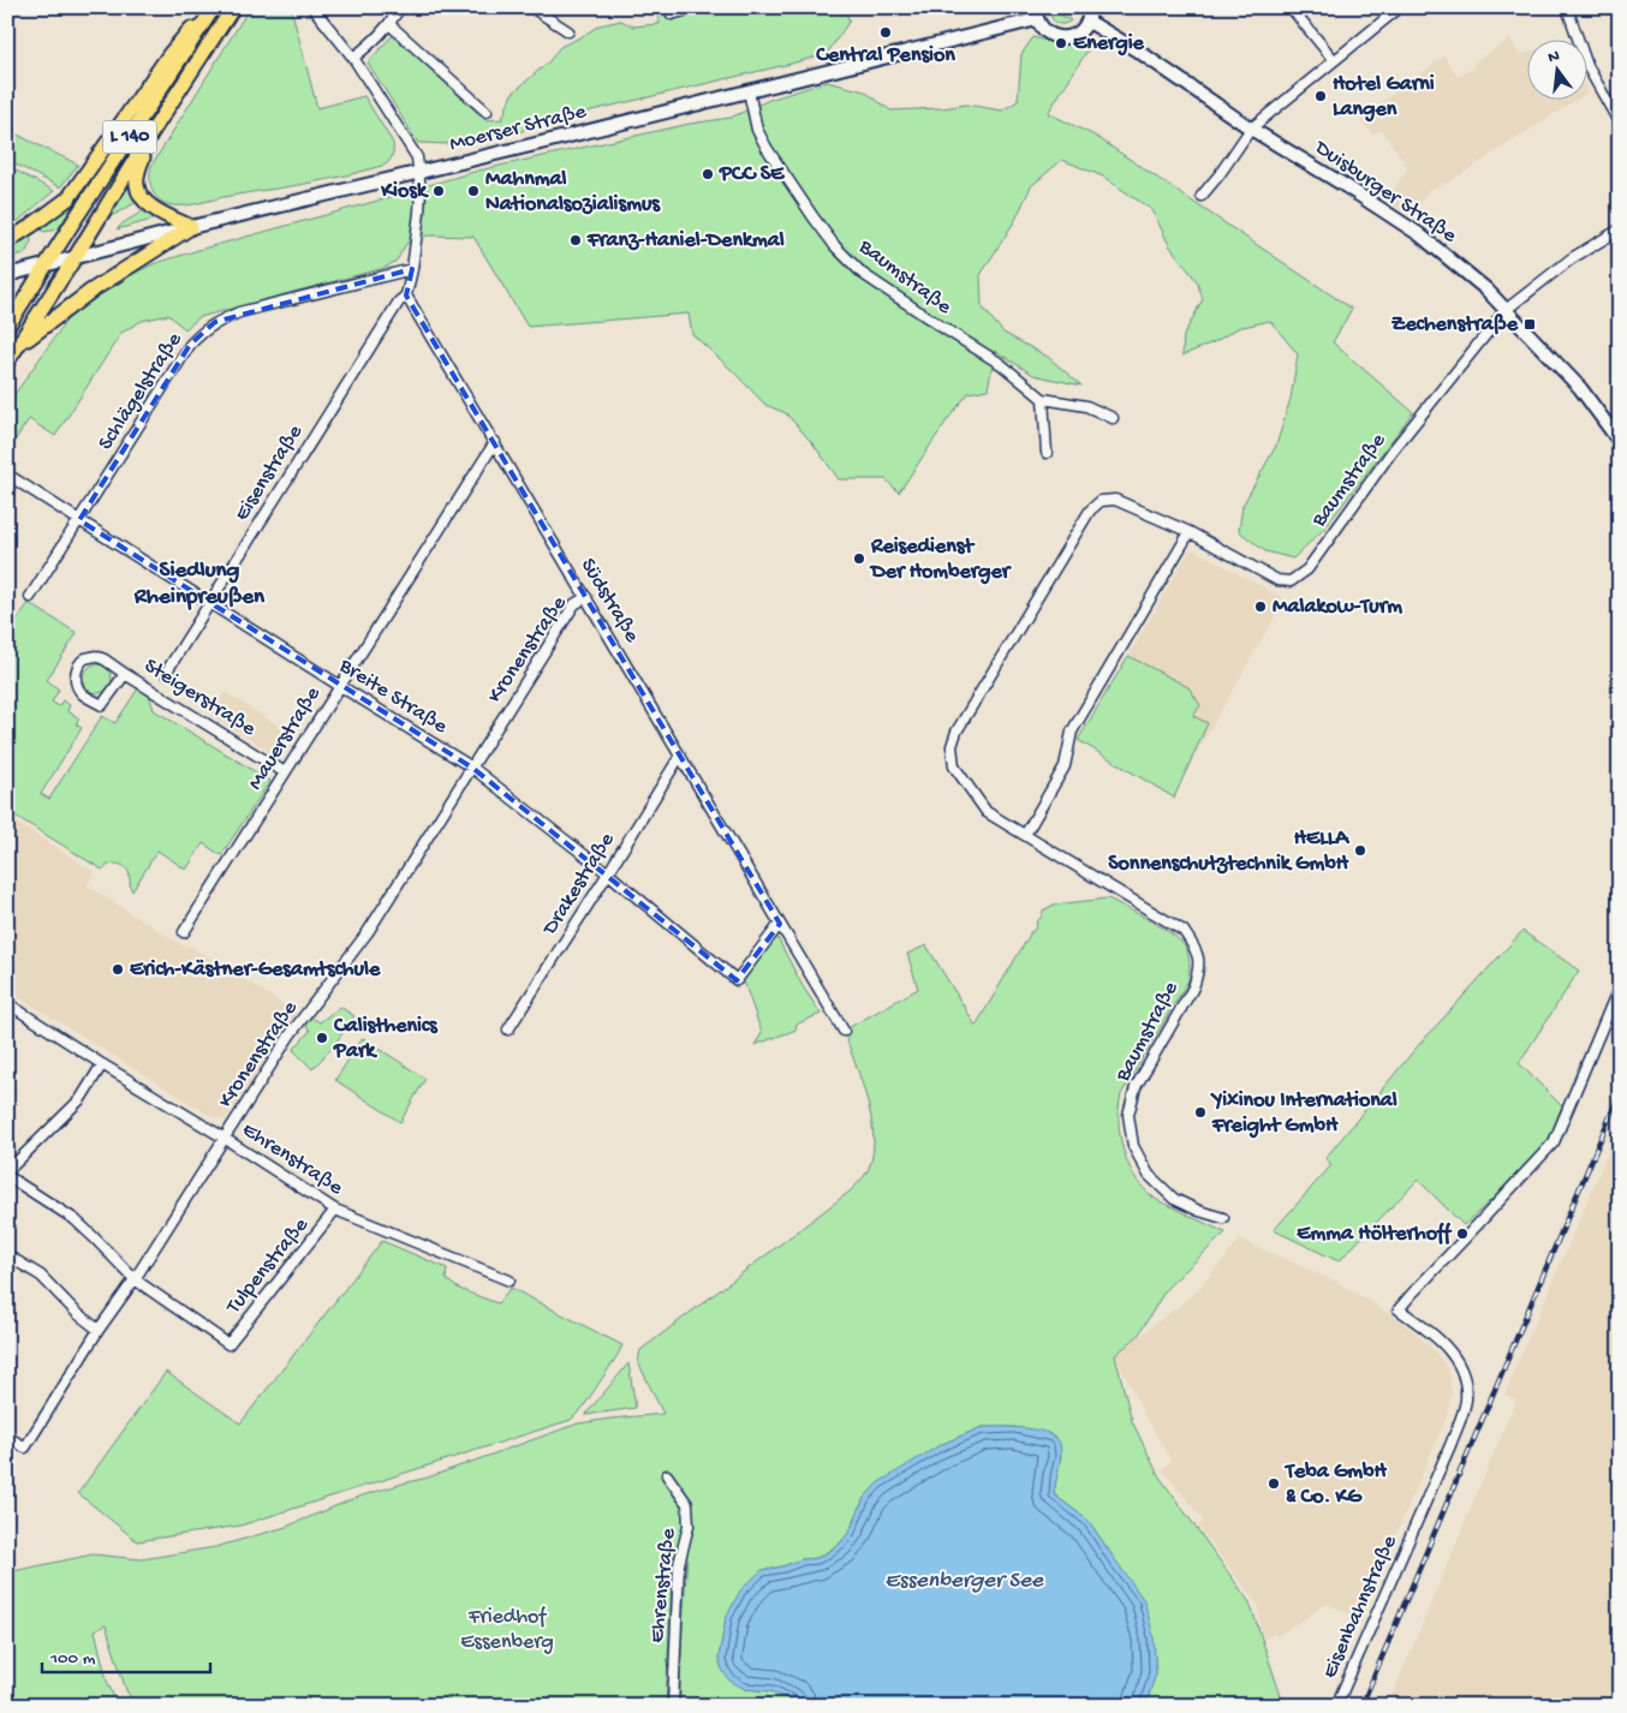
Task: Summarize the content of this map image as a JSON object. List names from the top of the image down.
{
  "streets": {
    "main road": ["Moerser Straße", "L 140", "Duisburger Straße"],
    "street": [
      "Baumstraße",
      "Schlägelstraße",
      "Eisenstraße",
      "Südstraße",
      "Kronenstraße",
      "Breite Straße",
      "Steigerstraße",
      "Mauerstraße",
      "Drakestraße",
      "Ehrenstraße",
      "Tulpenstraße",
      "Eisenbahnstraße"
    ]
  },
  "crossings": [
    ["Moerser Straße", "L 140"],
    ["Moerser Straße", "Duisburger Straße"],
    ["Moerser Straße", "Baumstraße"],
    ["Duisburger Straße", "Baumstraße"],
    ["Schlägelstraße", "Breite Straße"],
    ["Eisenstraße", "Südstraße"],
    ["Eisenstraße", "Breite Straße"],
    ["Südstraße", "Kronenstraße"],
    ["Südstraße", "Breite Straße"],
    ["Südstraße", "Mauerstraße"],
    ["Südstraße", "Drakestraße"],
    ["Kronenstraße", "Breite Straße"],
    ["Kronenstraße", "Ehrenstraße"],
    ["Kronenstraße", "Tulpenstraße"],
    ["Breite Straße", "Mauerstraße"],
    ["Breite Straße", "Drakestraße"],
    ["Steigerstraße", "Mauerstraße"],
    ["Ehrenstraße", "Tulpenstraße"]
  ],
  "districts": ["Siedlung Rheinpreußen"],
  "water": ["Essenberger See"],
  "parks": ["Friedhof Essenberg"],
  "places": {
    "other": [
      "Central Pension",
      "Energie",
      "Hotel Garni Langen",
      "PCC SE",
      "Kiosk",
      "Mahnmal Nationalsozialismus",
      "Franz-Haniel-Denkmal",
      "Reisedienst Der Homberger",
      "Malakow-Turm",
      "HELLA Sonnenschutztechnik GmbH",
      "Erich-Kästner-Gesamtschule",
      "Calisthenics Park",
      "Yixinou International Freight GmbH",
      "Emma Hölterhoff",
      "Teba GmbH & Co. KG"
    ],
    "transit": ["Zechenstraße"]
  },
  "scale_bar": "100 m",
  "north": "top"
}
